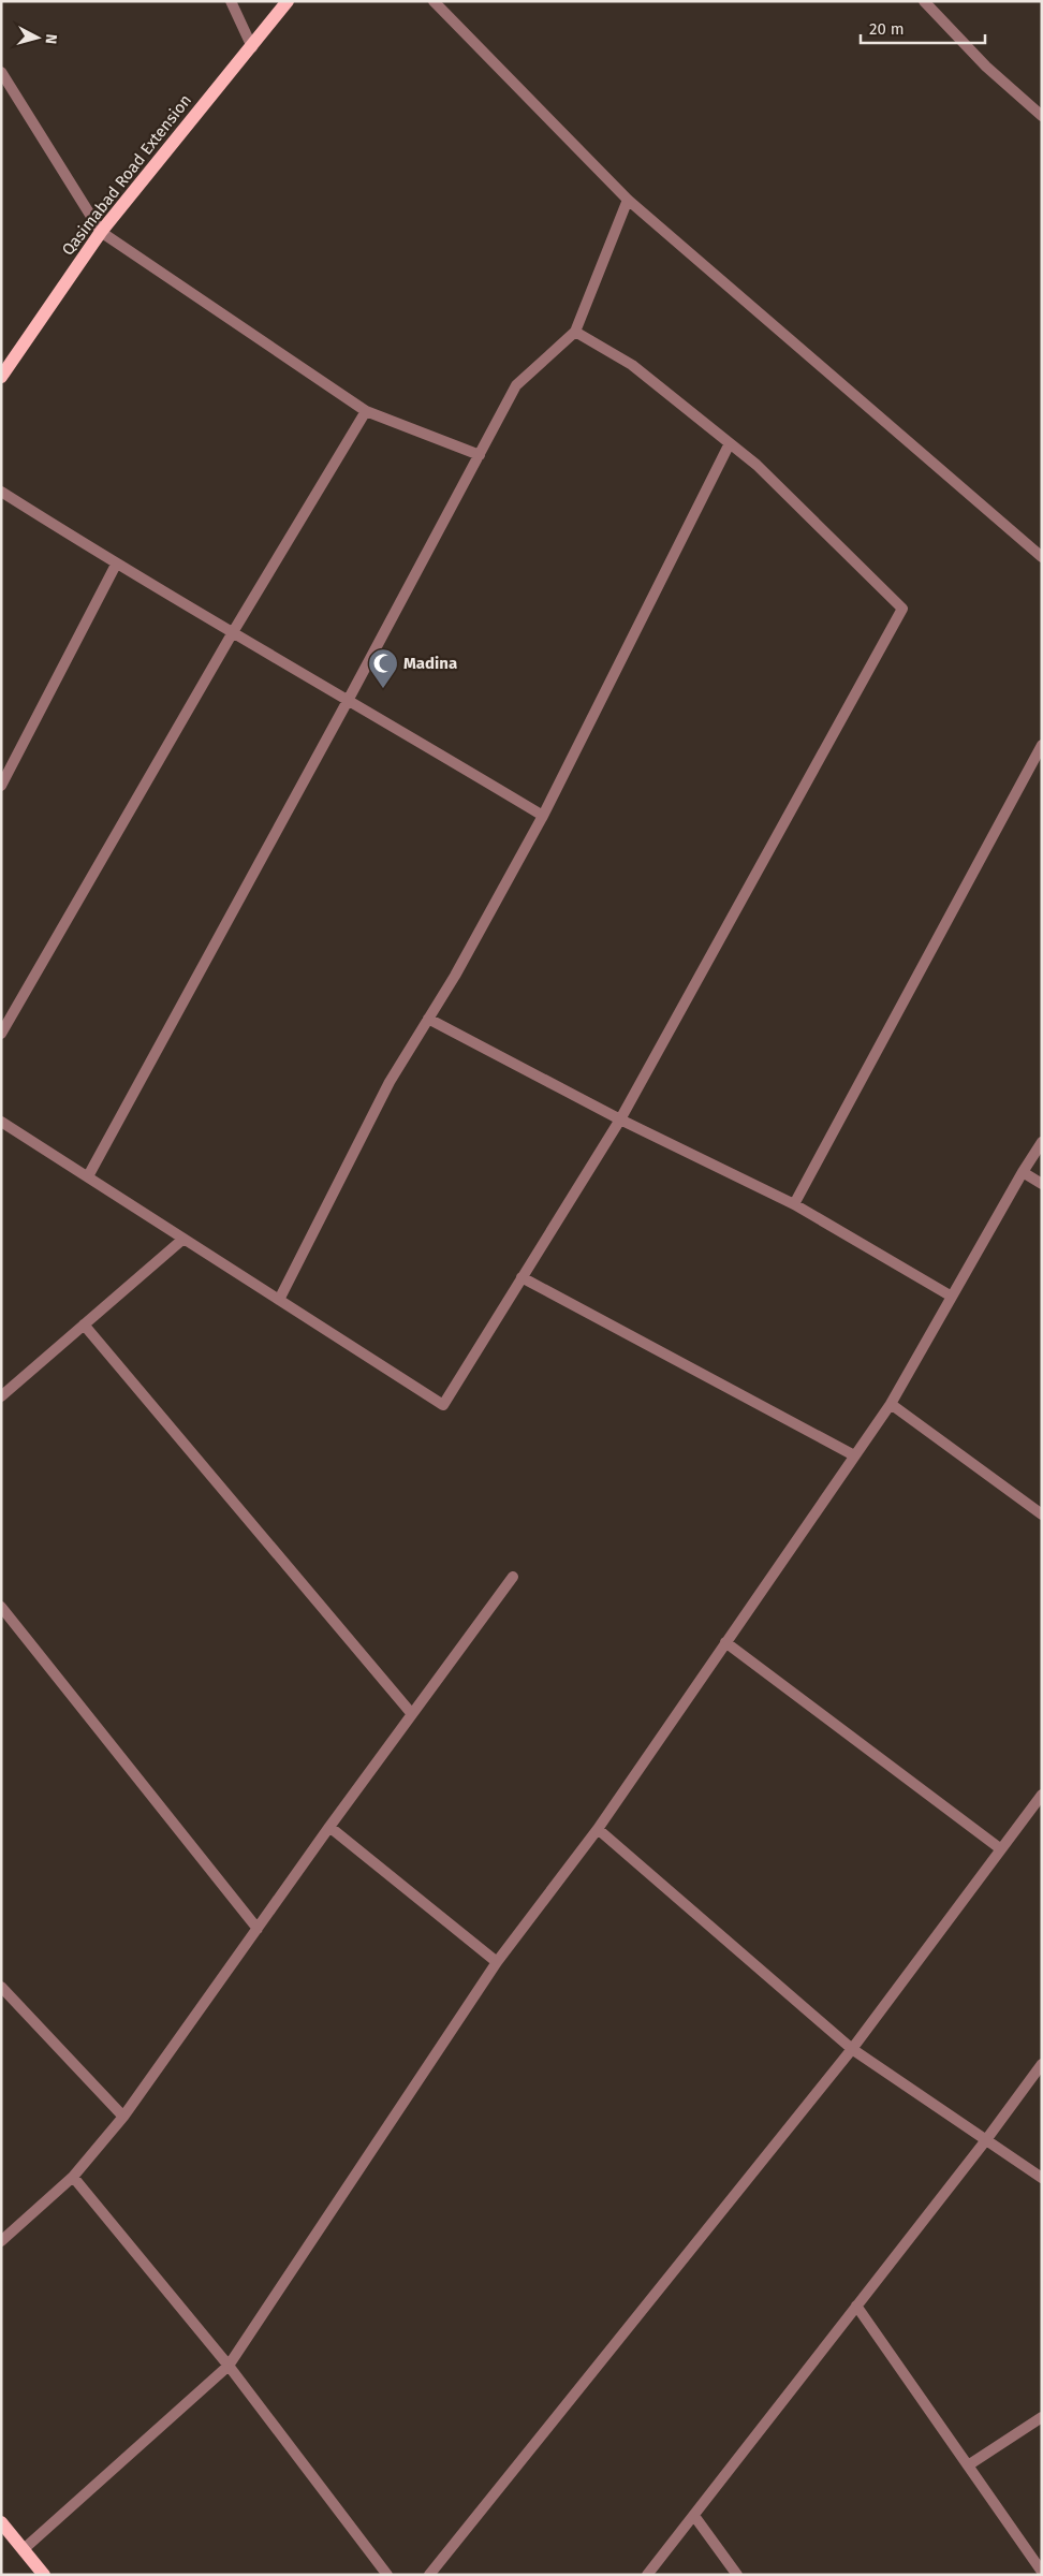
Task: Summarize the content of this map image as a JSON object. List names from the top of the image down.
{
  "streets": {
    "main road": ["Qasimabad Road Extension"]
  },
  "places": {
    "mosque": ["Madina"]
  },
  "scale_bar": "20 m",
  "north": "right"
}
